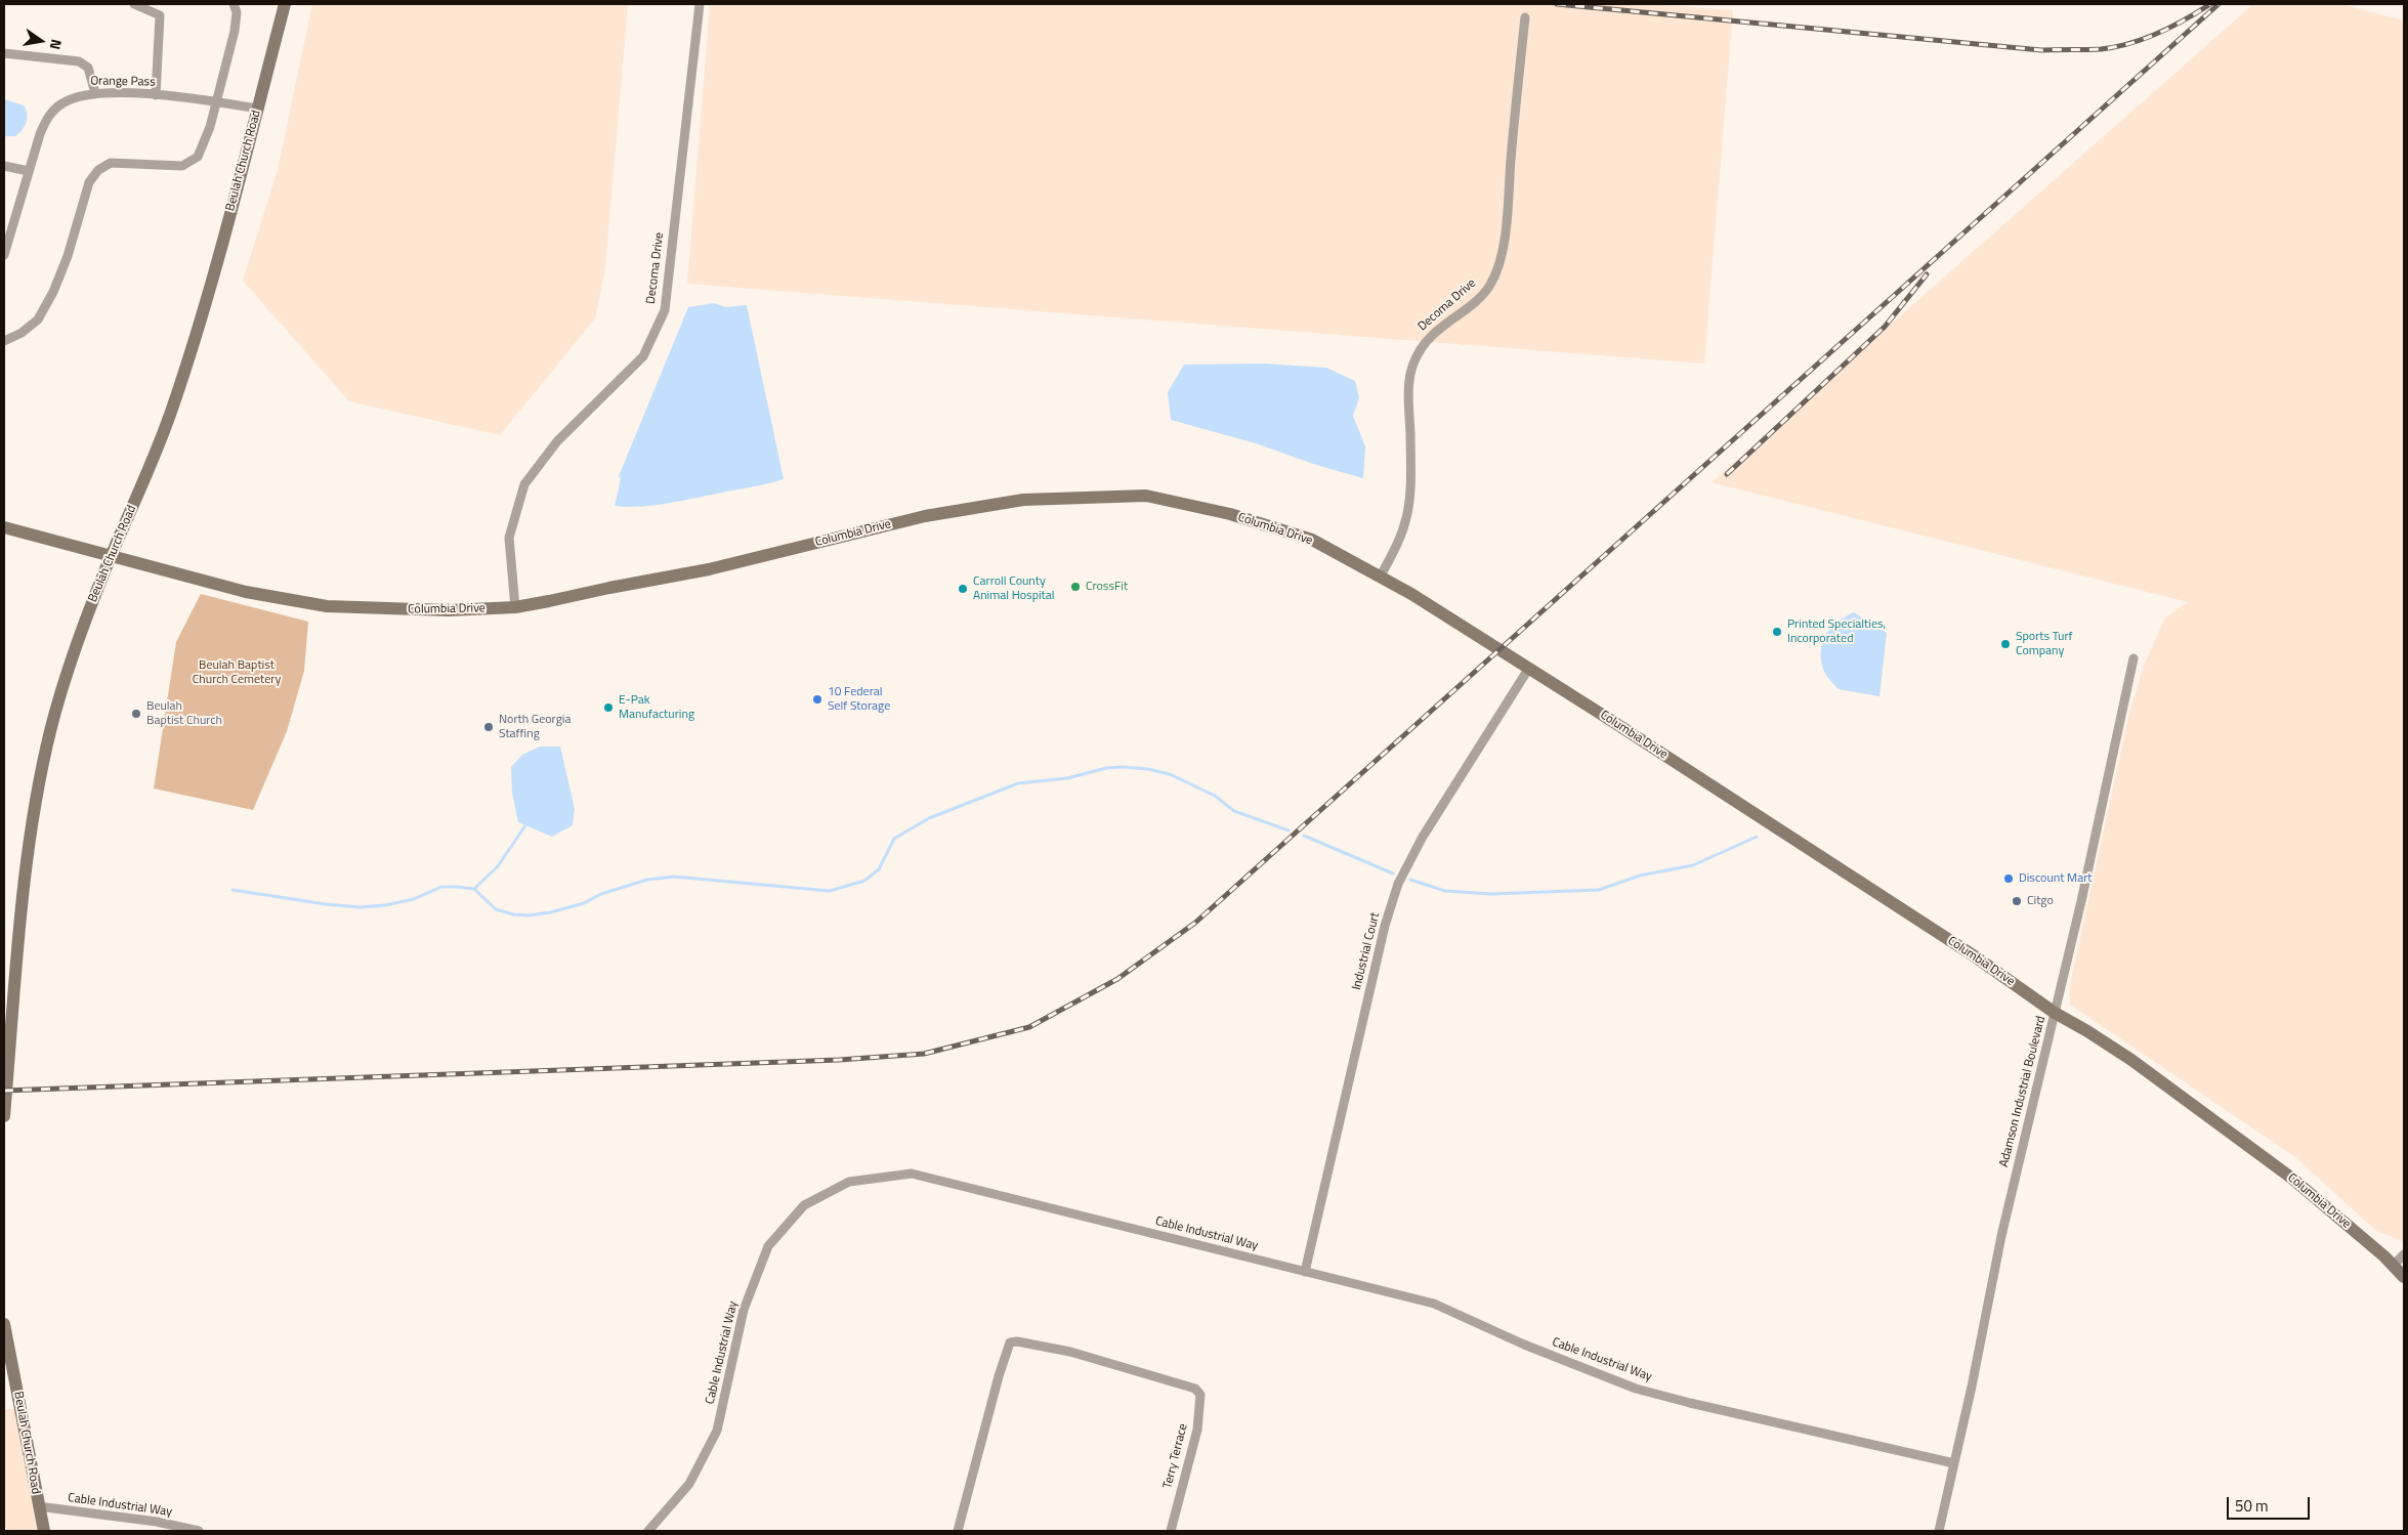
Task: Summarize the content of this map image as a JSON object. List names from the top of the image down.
{
  "streets": {
    "main road": ["Beulah Church Road", "Columbia Drive"],
    "street": [
      "Orange Pass",
      "Decoma Drive",
      "Industrial Court",
      "Adamson Industrial Boulevard",
      "Cable Industrial Way",
      "Terry Terrace"
    ]
  },
  "crossings": [
    ["Orange Pass", "Beulah Church Road"],
    ["Beulah Church Road", "Columbia Drive"],
    ["Beulah Church Road", "Cable Industrial Way"],
    ["Decoma Drive", "Columbia Drive"],
    ["Columbia Drive", "Industrial Court"],
    ["Columbia Drive", "Adamson Industrial Boulevard"],
    ["Industrial Court", "Cable Industrial Way"],
    ["Adamson Industrial Boulevard", "Cable Industrial Way"]
  ],
  "parks": ["Beulah Baptist Church Cemetery"],
  "places": [
    "CrossFit",
    "Carroll County Animal Hospital",
    "Printed Specialties, Incorporated",
    "Sports Turf Company",
    "10 Federal Self Storage",
    "E-Pak Manufacturing",
    "Beulah Baptist Church",
    "North Georgia Staffing",
    "Discount Mart",
    "Citgo"
  ],
  "scale_bar": "50 m",
  "north": "right"
}
